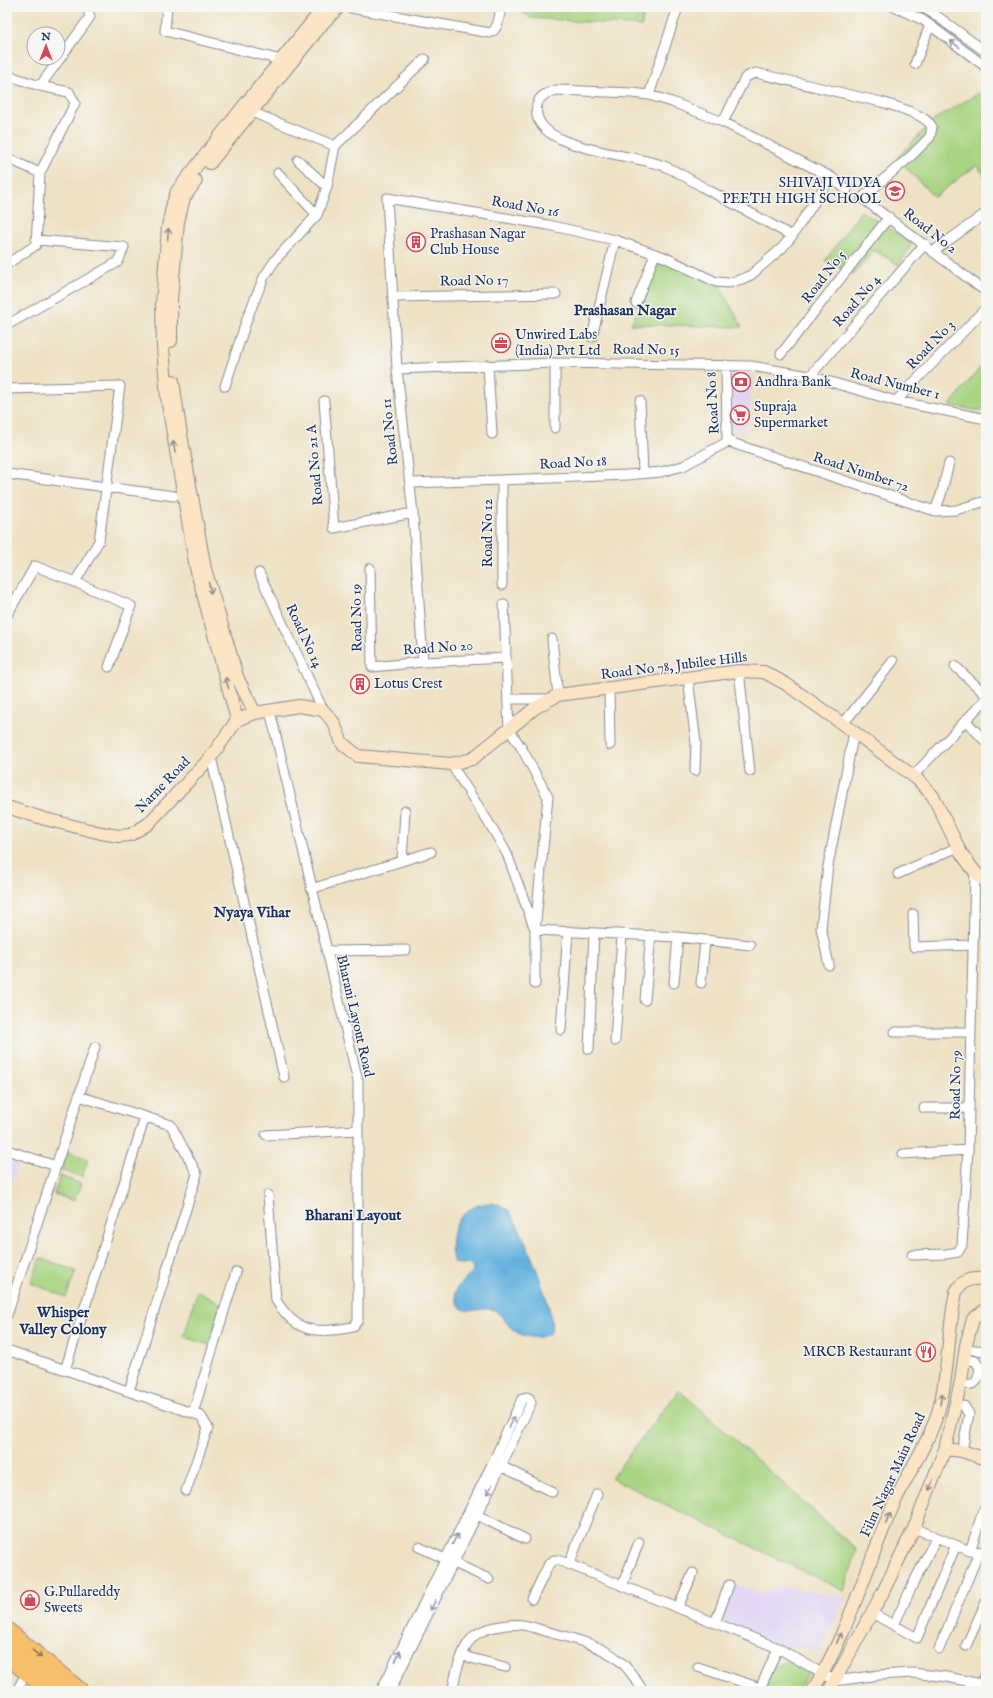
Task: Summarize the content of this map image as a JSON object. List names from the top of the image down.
{
  "streets": {
    "main road": ["Road No 78, Jubilee Hills", "Narne Road", "Film Nagar Main Road"],
    "street": [
      "Road No 16",
      "Road No 2",
      "Road No 5",
      "Road No 17",
      "Road No 4",
      "Road No 3",
      "Road No 15",
      "Road Number 1",
      "Road No 8",
      "Road No 11",
      "Road No 18",
      "Road No 21 A",
      "Road Number 72",
      "Road No 12",
      "Road No 19",
      "Road No 14",
      "Road No 20",
      "Bharani Layout Road",
      "Road No 79"
    ]
  },
  "crossings": [
    ["Road No 16", "Road No 11"],
    ["Road No 2", "Road No 5"],
    ["Road No 2", "Road No 4"],
    ["Road No 17", "Road No 11"],
    ["Road No 4", "Road Number 1"],
    ["Road No 3", "Road Number 1"],
    ["Road No 15", "Road Number 1"],
    ["Road No 15", "Road No 8"],
    ["Road No 15", "Road No 11"],
    ["Road Number 1", "Road No 8"],
    ["Road No 8", "Road No 18"],
    ["Road No 8", "Road Number 72"],
    ["Road No 11", "Road No 18"],
    ["Road No 11", "Road No 21 A"],
    ["Road No 11", "Road No 20"],
    ["Road No 18", "Road Number 72"],
    ["Road No 18", "Road No 12"],
    ["Road No 19", "Road No 20"],
    ["Road No 14", "Road No 78, Jubilee Hills"],
    ["Road No 78, Jubilee Hills", "Road No 79"]
  ],
  "districts": [
    "Prashasan Nagar",
    "Nyaya Vihar",
    "Bharani Layout",
    "Whisper Valley Colony"
  ],
  "places": {
    "school or university": ["SHIVAJI VIDYA PEETH HIGH SCHOOL"],
    "building": ["Prashasan Nagar Club House", "Lotus Crest"],
    "office": ["Unwired Labs (India) Pvt Ltd"],
    "bank": ["Andhra Bank"],
    "supermarket": ["Supraja Supermarket"],
    "restaurant": ["MRCB Restaurant"],
    "shop": ["G.Pullareddy Sweets"]
  },
  "north": "top"
}
